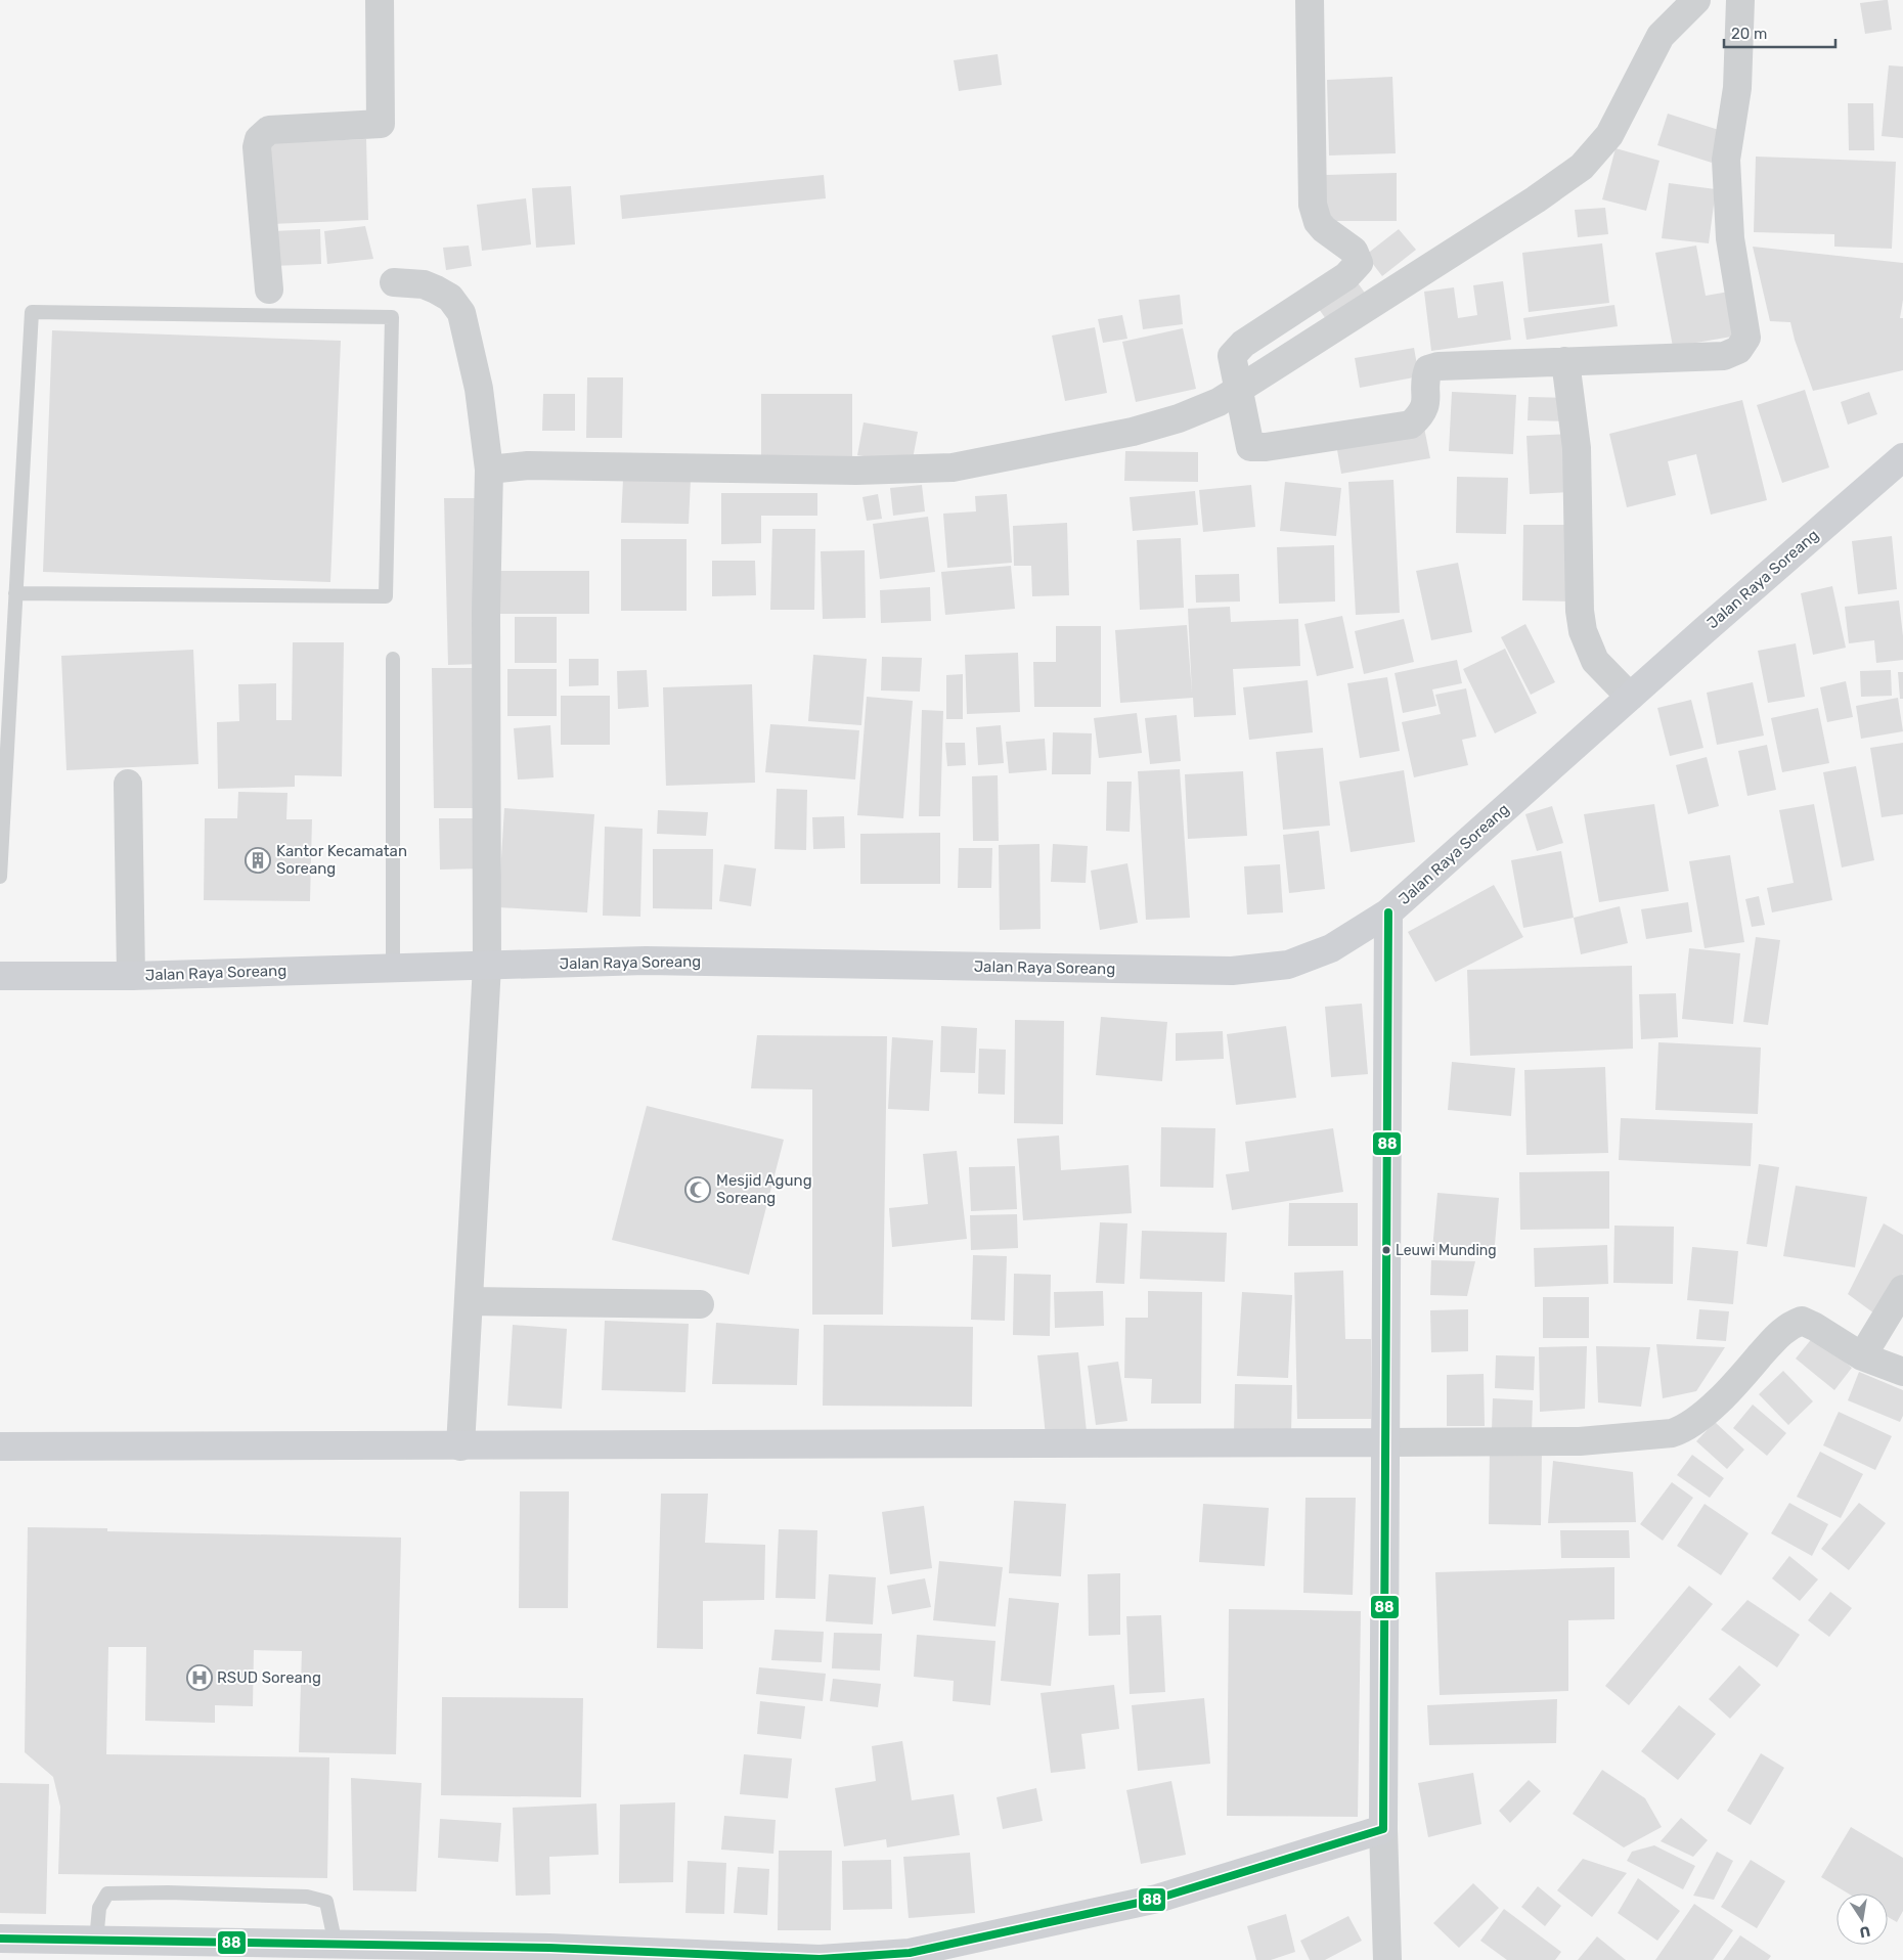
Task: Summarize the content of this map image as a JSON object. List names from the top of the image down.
{
  "streets": {
    "main road": ["Jalan Raya Soreang"]
  },
  "places": {
    "building": ["Kantor Kecamatan Soreang"],
    "mosque": ["Mesjid Agung Soreang"],
    "other": ["Leuwi Munding"],
    "hospital": ["RSUD Soreang"]
  },
  "lines": ["transit line 88"],
  "scale_bar": "20 m",
  "north": "bottom"
}
